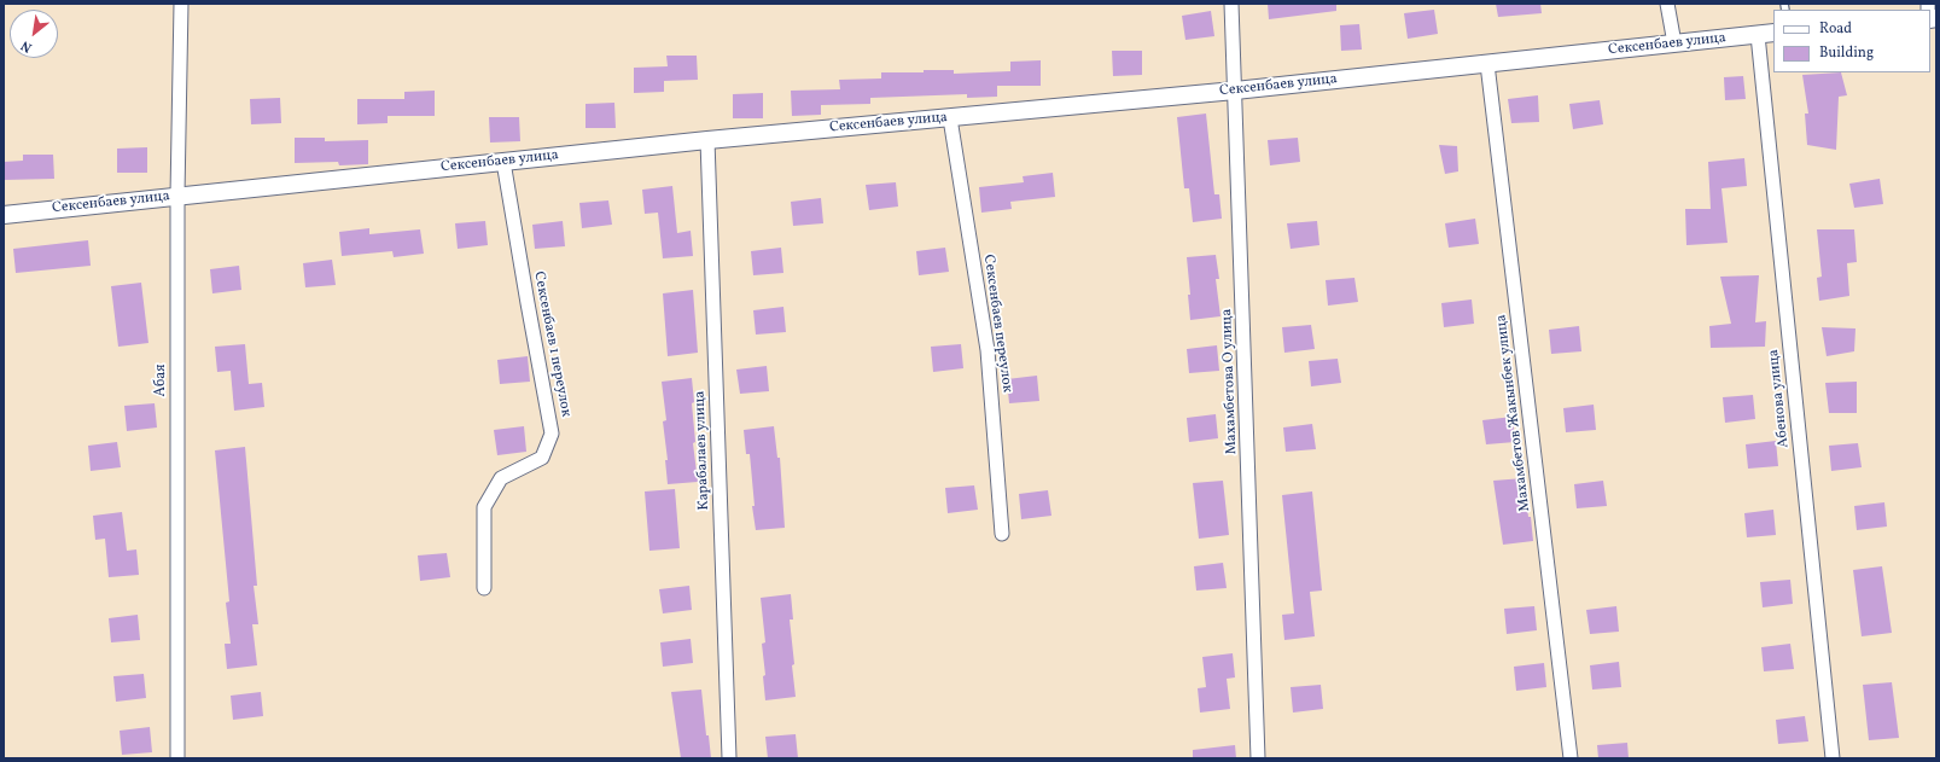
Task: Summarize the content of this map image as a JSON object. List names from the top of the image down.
{
  "streets": {
    "street": [
      "Сексенбаев улица",
      "Сексенбаев переулок",
      "Сексенбаев 1 переулок",
      "Абая",
      "Махамбетова О улица",
      "Абенова улица",
      "Махамбетов Жакынбек улица",
      "Карабалаев улица"
    ]
  },
  "crossings": [
    ["Сексенбаев улица", "Сексенбаев переулок"],
    ["Сексенбаев улица", "Сексенбаев 1 переулок"],
    ["Сексенбаев улица", "Абая"],
    ["Сексенбаев улица", "Махамбетова О улица"],
    ["Сексенбаев улица", "Абенова улица"],
    ["Сексенбаев улица", "Махамбетов Жакынбек улица"],
    ["Сексенбаев улица", "Карабалаев улица"]
  ],
  "legend": ["Road", "Building"],
  "north": "bottom left"
}
